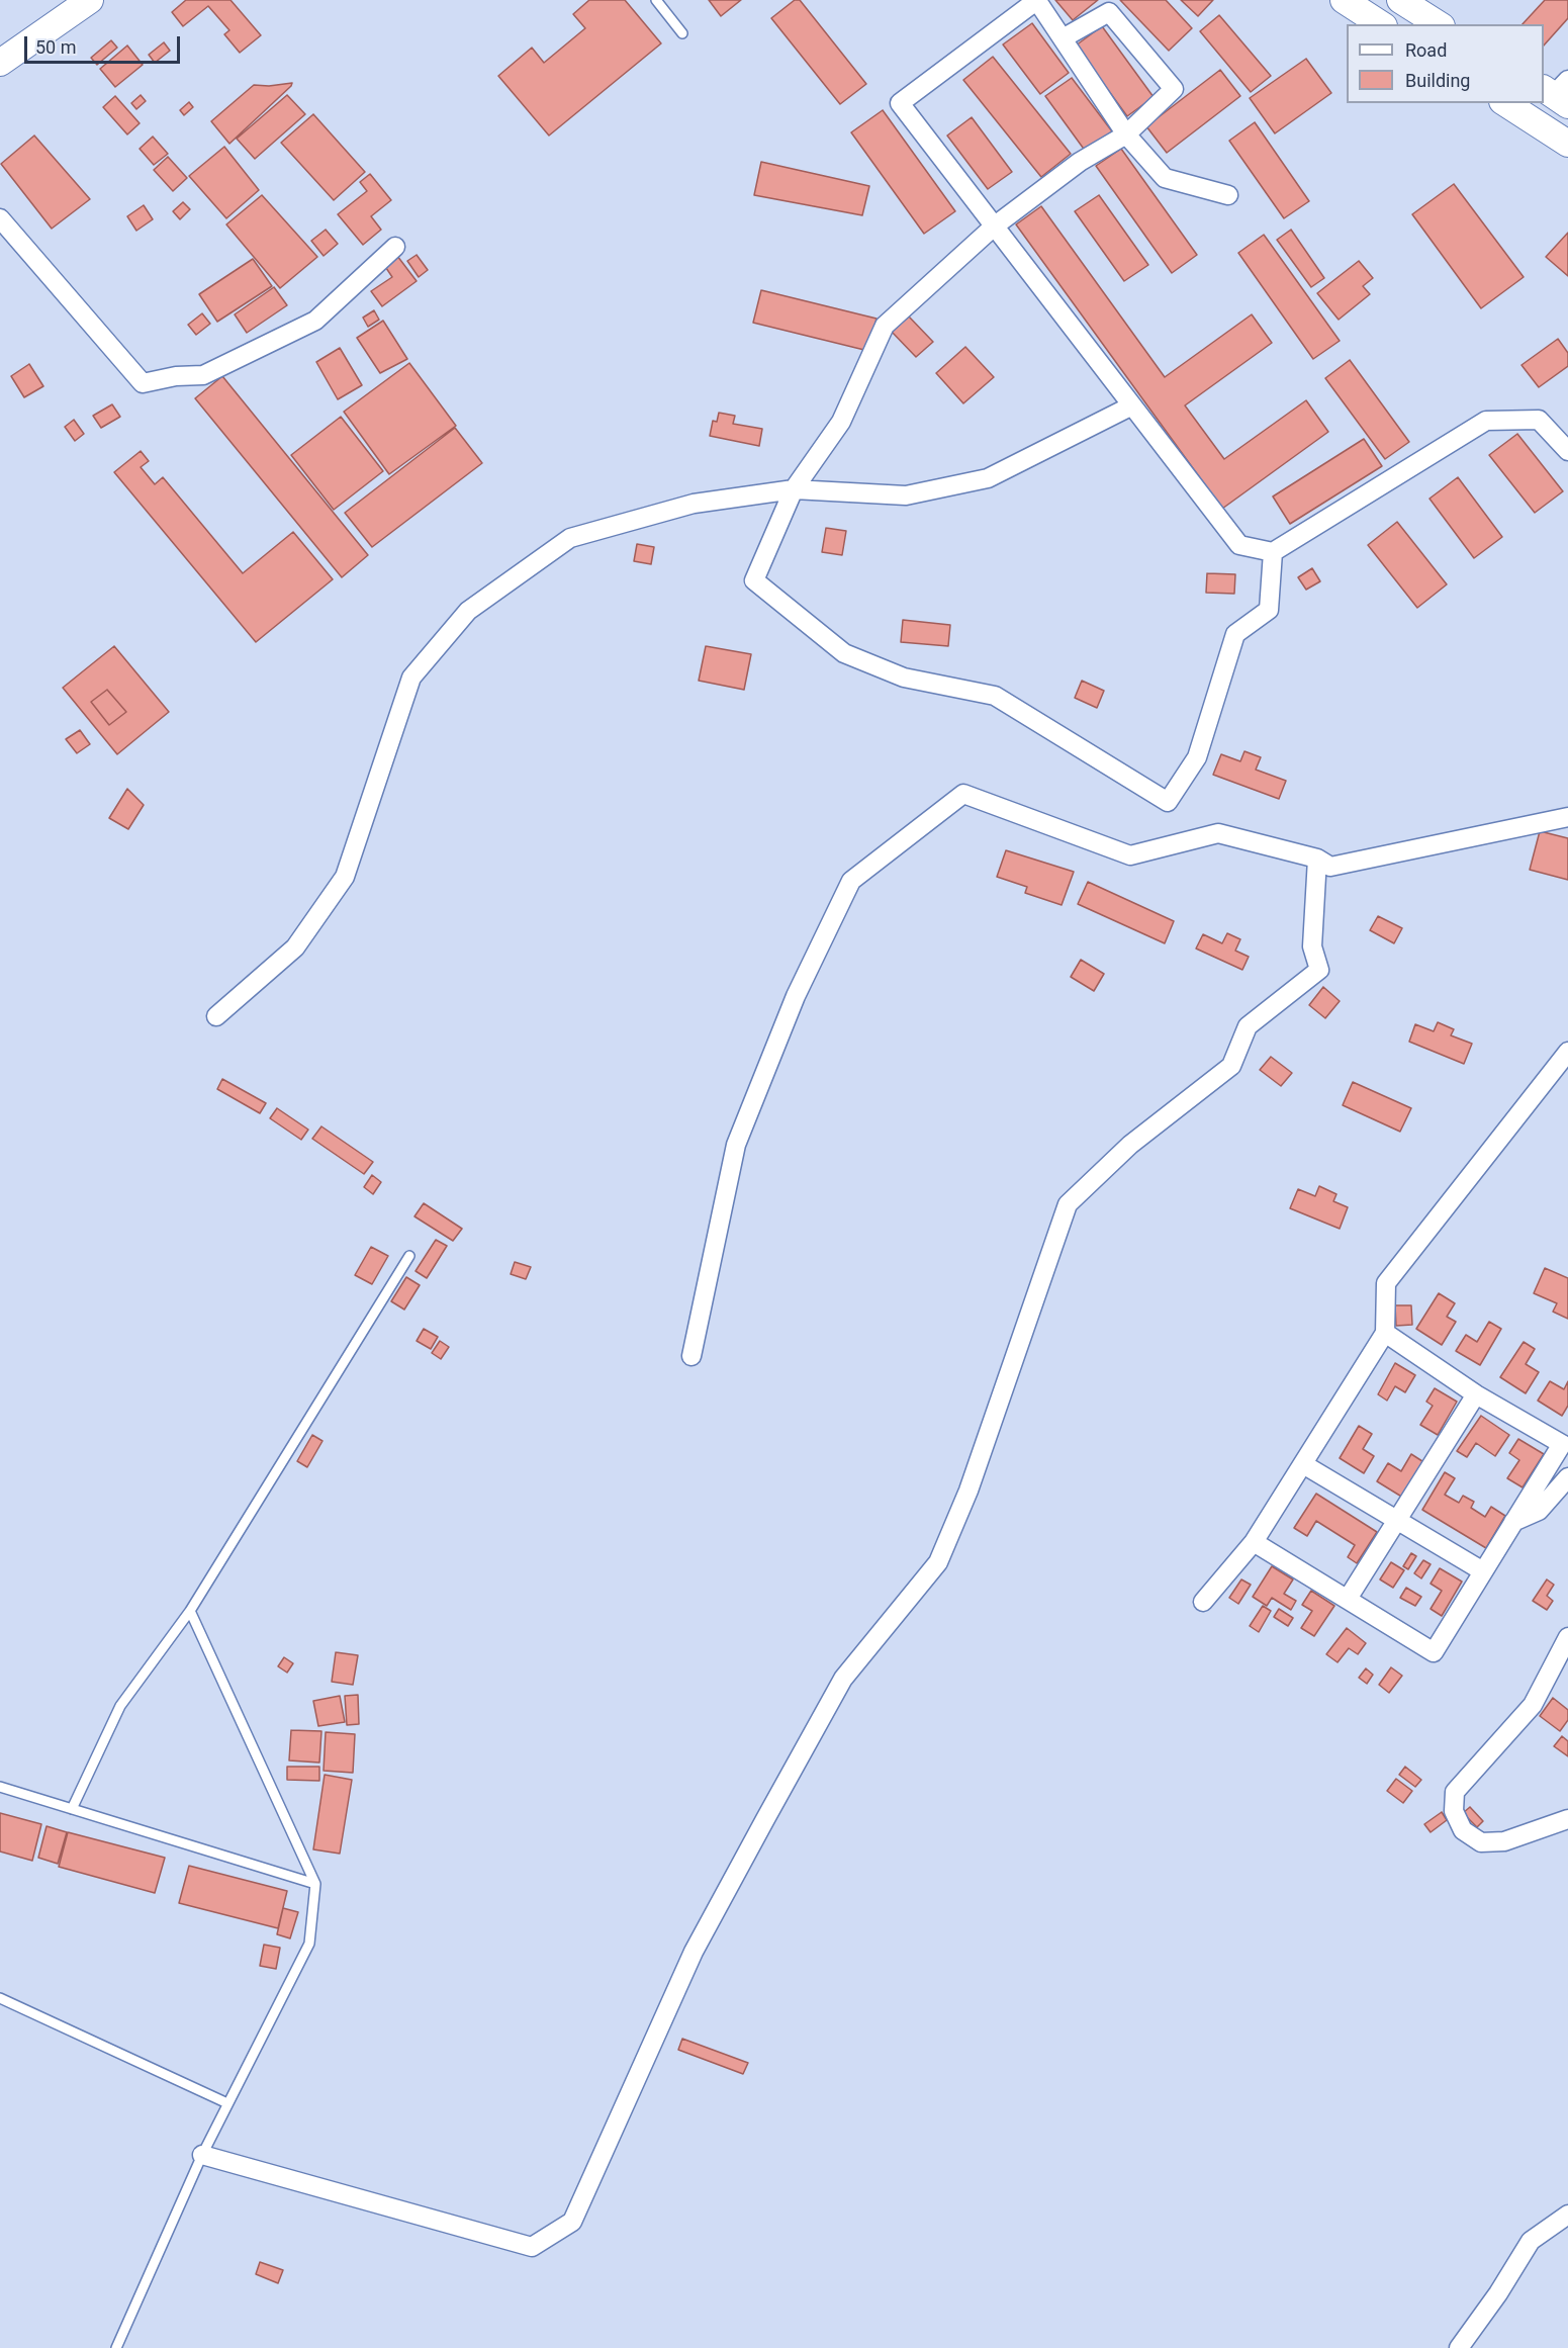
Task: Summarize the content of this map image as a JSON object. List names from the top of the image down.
{
  "legend": ["Road", "Building"],
  "scale_bar": "50 m"
}
